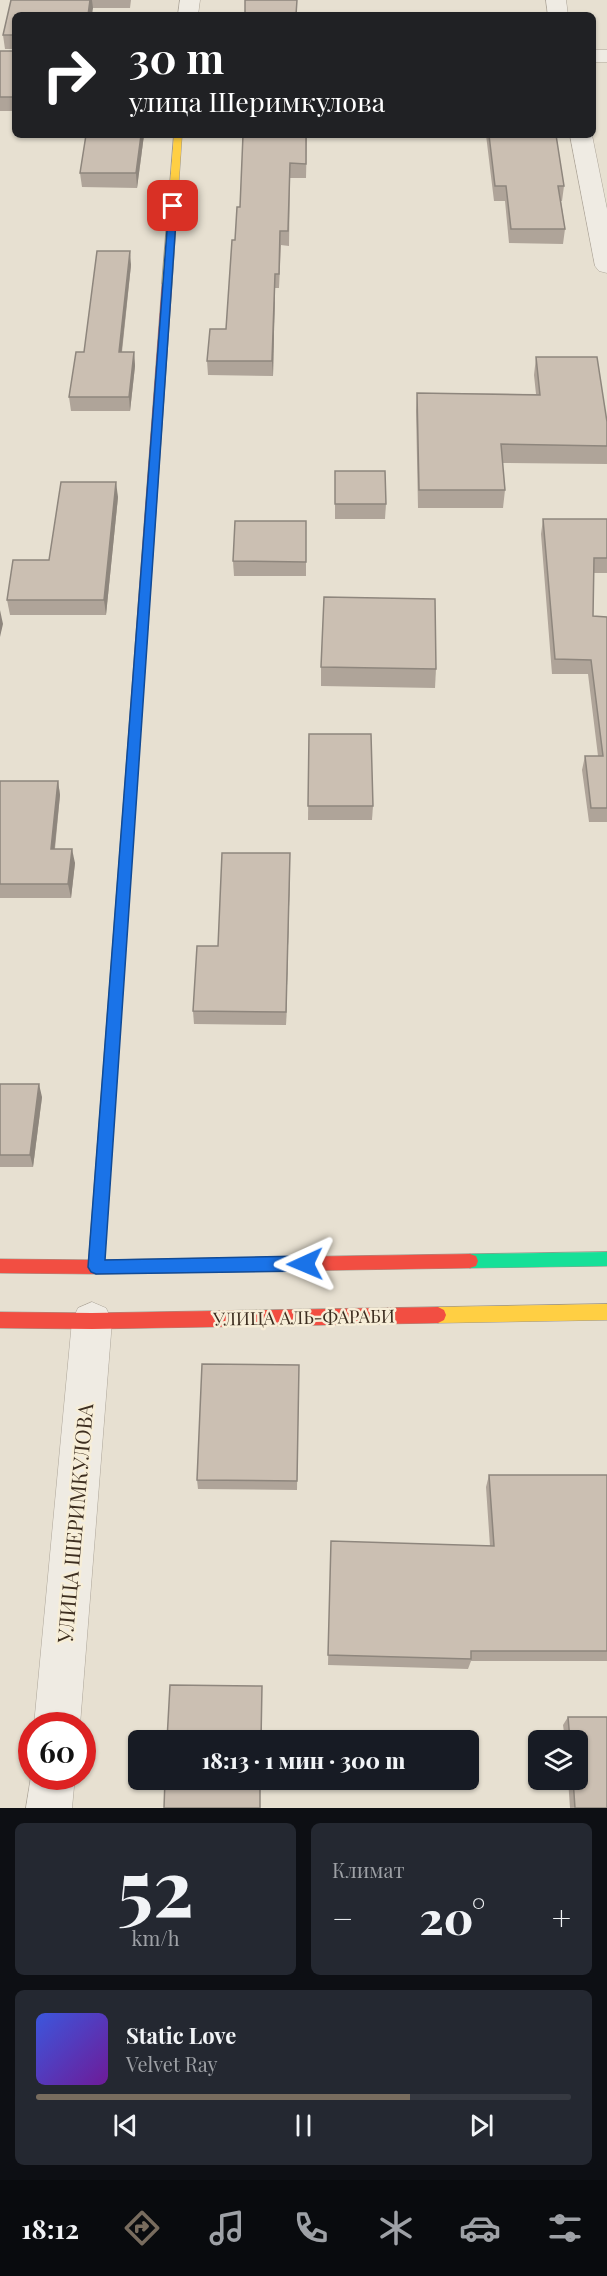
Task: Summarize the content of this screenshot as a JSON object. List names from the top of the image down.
{
  "streets": {
    "street": ["УЛИЦА АЛЬ-ФАРАБИ", "УЛИЦА ШЕРИМКУЛОВА"]
  },
  "crossings": [
    ["УЛИЦА АЛЬ-ФАРАБИ", "УЛИЦА ШЕРИМКУЛОВА"]
  ],
  "page": {
    "turn": ["30 m", "улица Шеримкулова"],
    "limit": "60",
    "trip": "18:13 · 1 мин · 300 m",
    "tile": [
      ["52", "km/h"],
      "Климат"
    ],
    "heat": ["−", "20°", "+"],
    "song": ["Static Love", "Velvet Ray"],
    "tabs": "18:12"
  }
}
